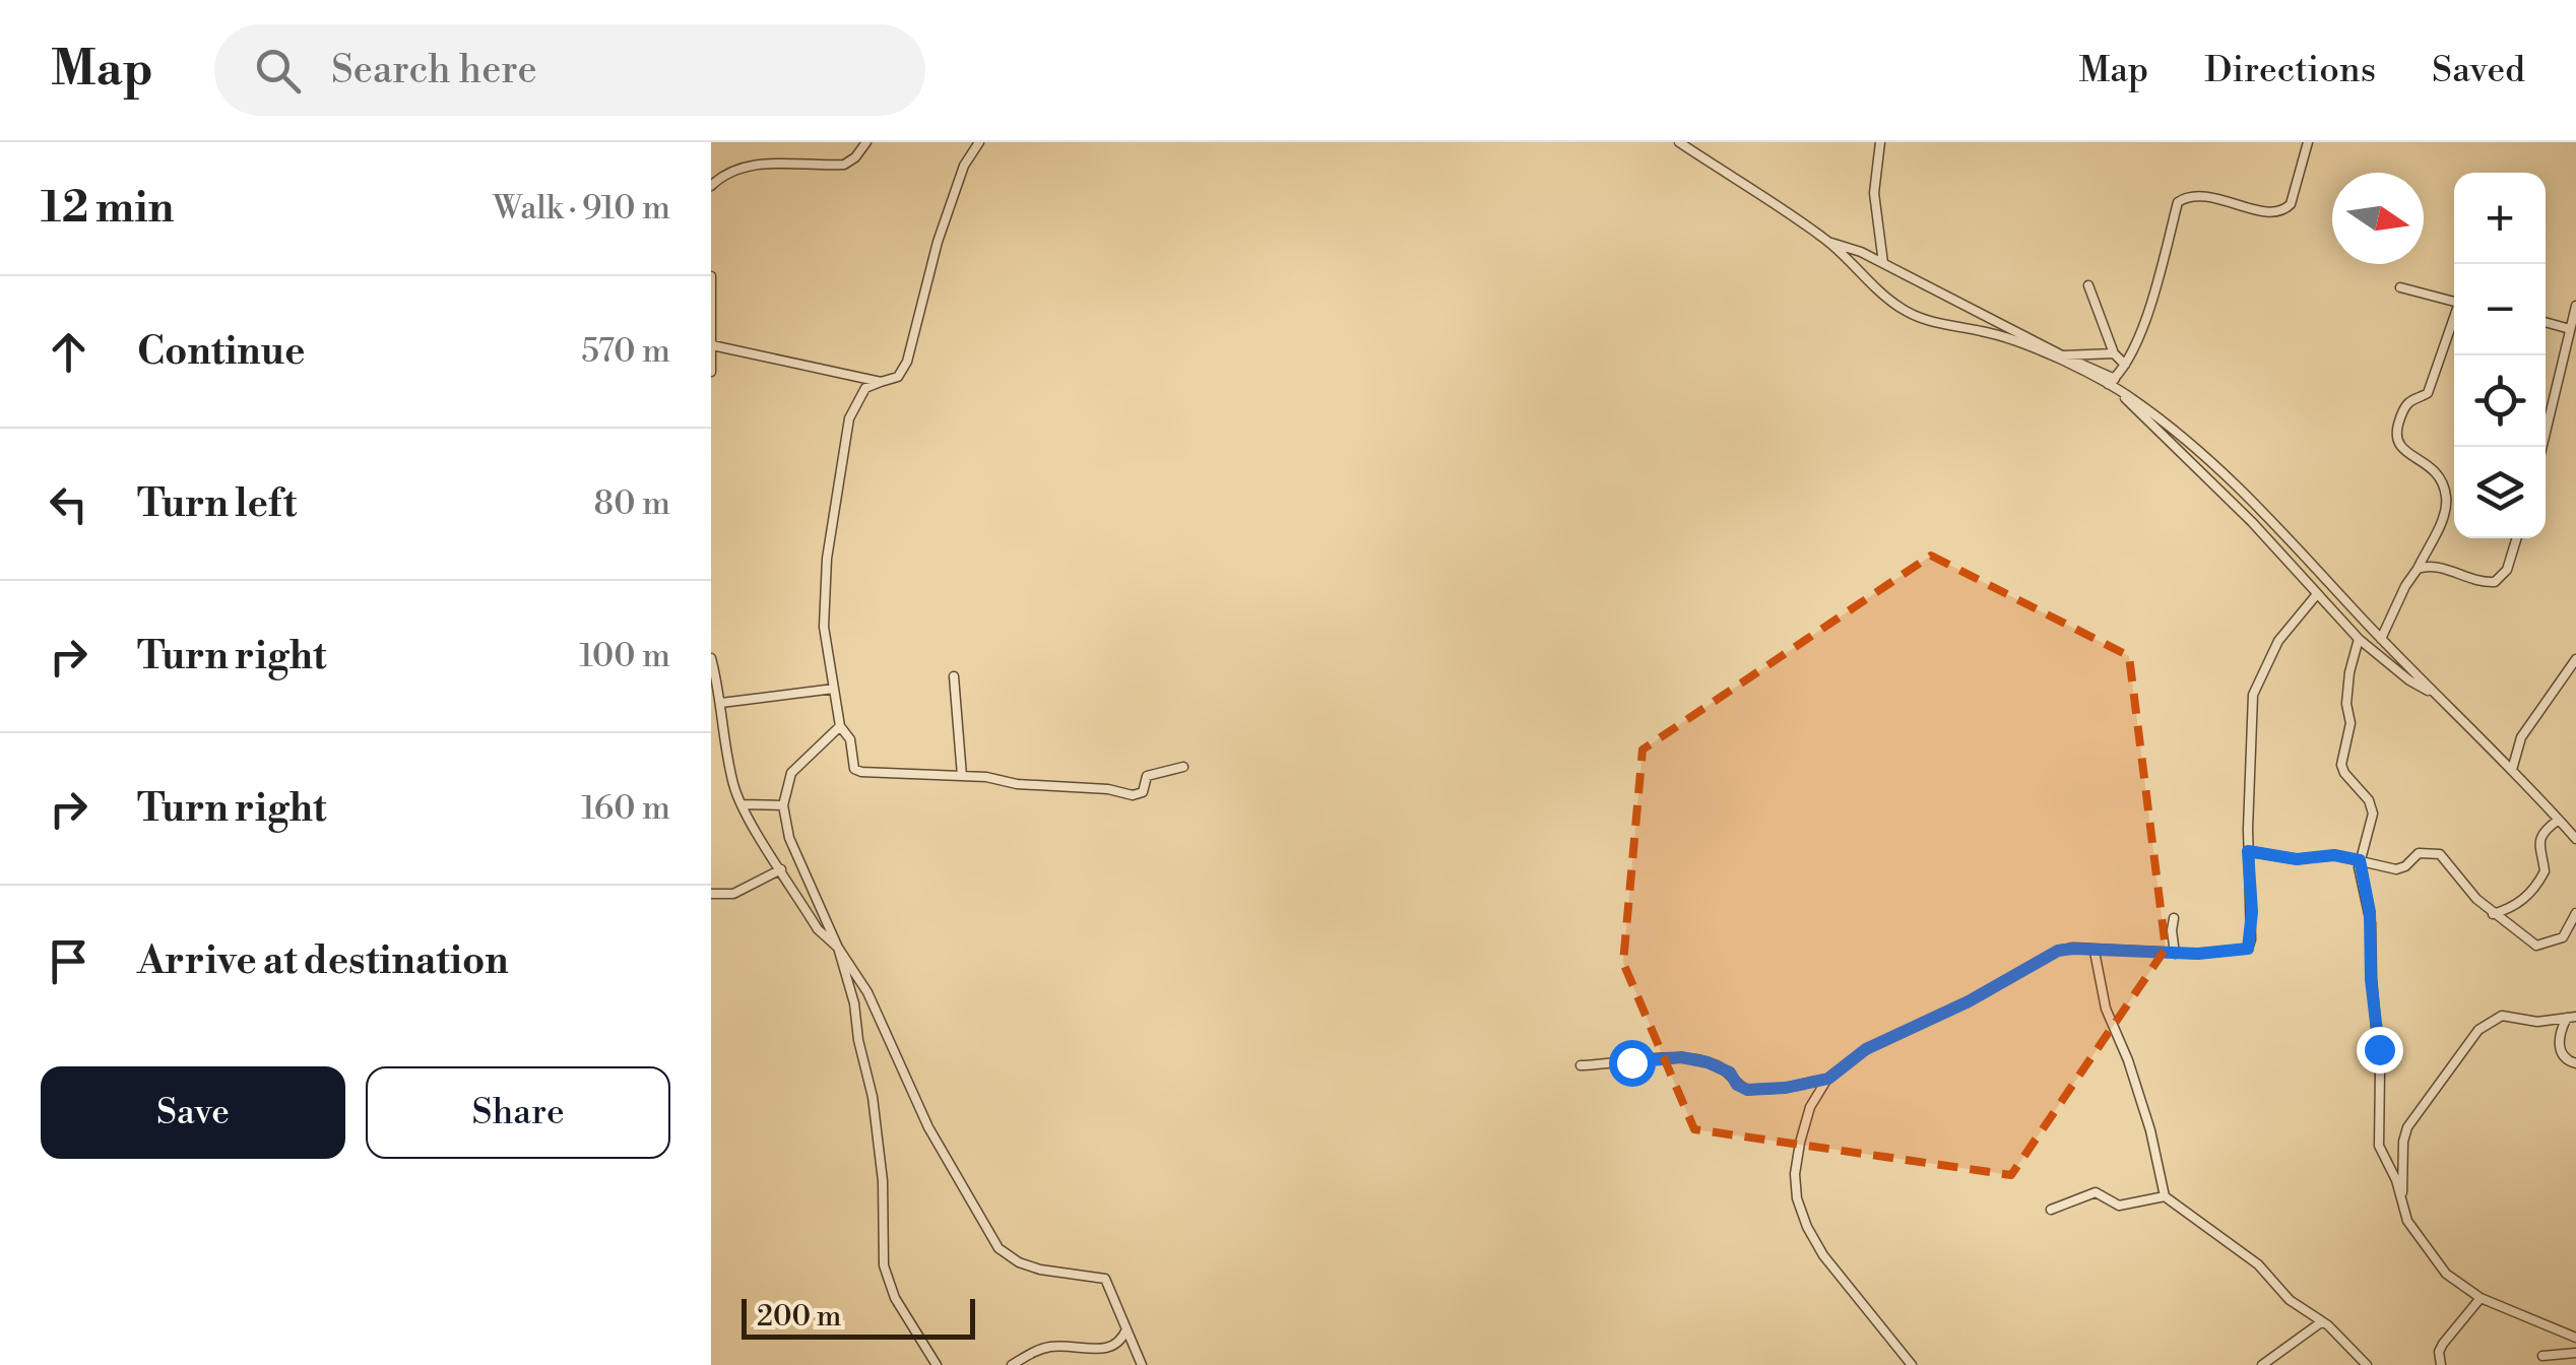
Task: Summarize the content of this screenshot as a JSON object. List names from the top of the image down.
{
  "scale_bar": "200 m",
  "north": "right",
  "page": {
    "header": "Map",
    "search": "Search here",
    "nav": ["Map", "Directions", "Saved"],
    "heading": ["12 min", "Walk · 910 m"],
    "map_buttons": ["+", "−"],
    "list": [
      ["Continue", "570 m"],
      ["Turn left", "80 m"],
      ["Turn right", "100 m"],
      ["Turn right", "160 m"],
      "Arrive at destination"
    ],
    "buttons": ["Save", "Share"],
    "scale": "200 m"
  }
}
